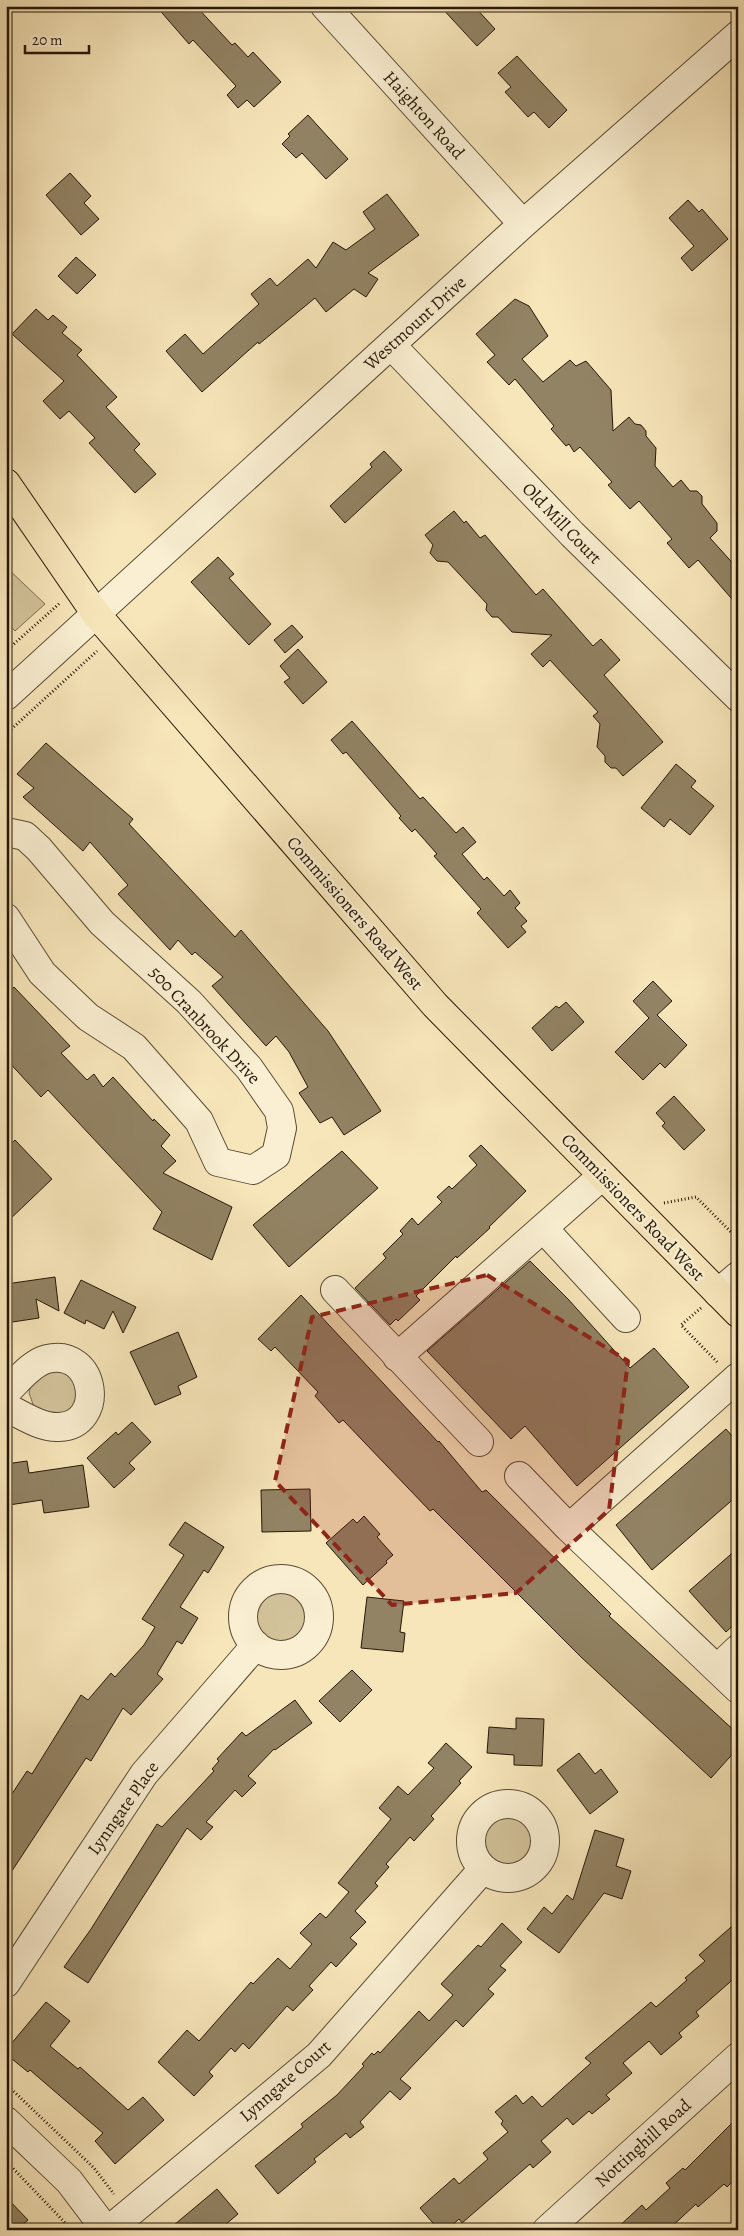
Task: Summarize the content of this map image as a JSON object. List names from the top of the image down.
{
  "streets": {
    "main road": ["Commissioners Road West"],
    "street": [
      "Haighton Road",
      "Westmount Drive",
      "Old Mill Court",
      "500 Cranbrook Drive",
      "Lynngate Place",
      "Lynngate Court",
      "Nottinghill Road"
    ]
  },
  "crossings": [
    ["Haighton Road", "Westmount Drive"],
    ["Westmount Drive", "Old Mill Court"],
    ["Westmount Drive", "Commissioners Road West"]
  ],
  "scale_bar": "20 m"
}
